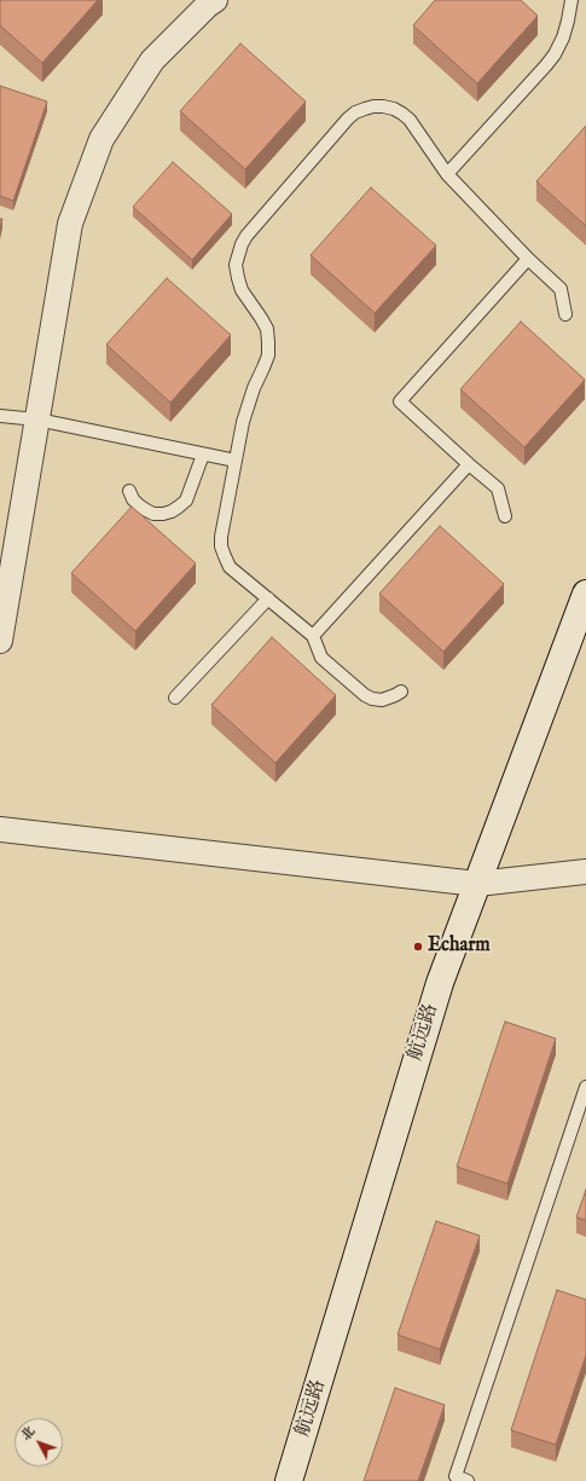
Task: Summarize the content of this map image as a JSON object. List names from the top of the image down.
{
  "streets": {
    "street": ["航远路"]
  },
  "places": ["Echarm"],
  "north": "top left"
}
